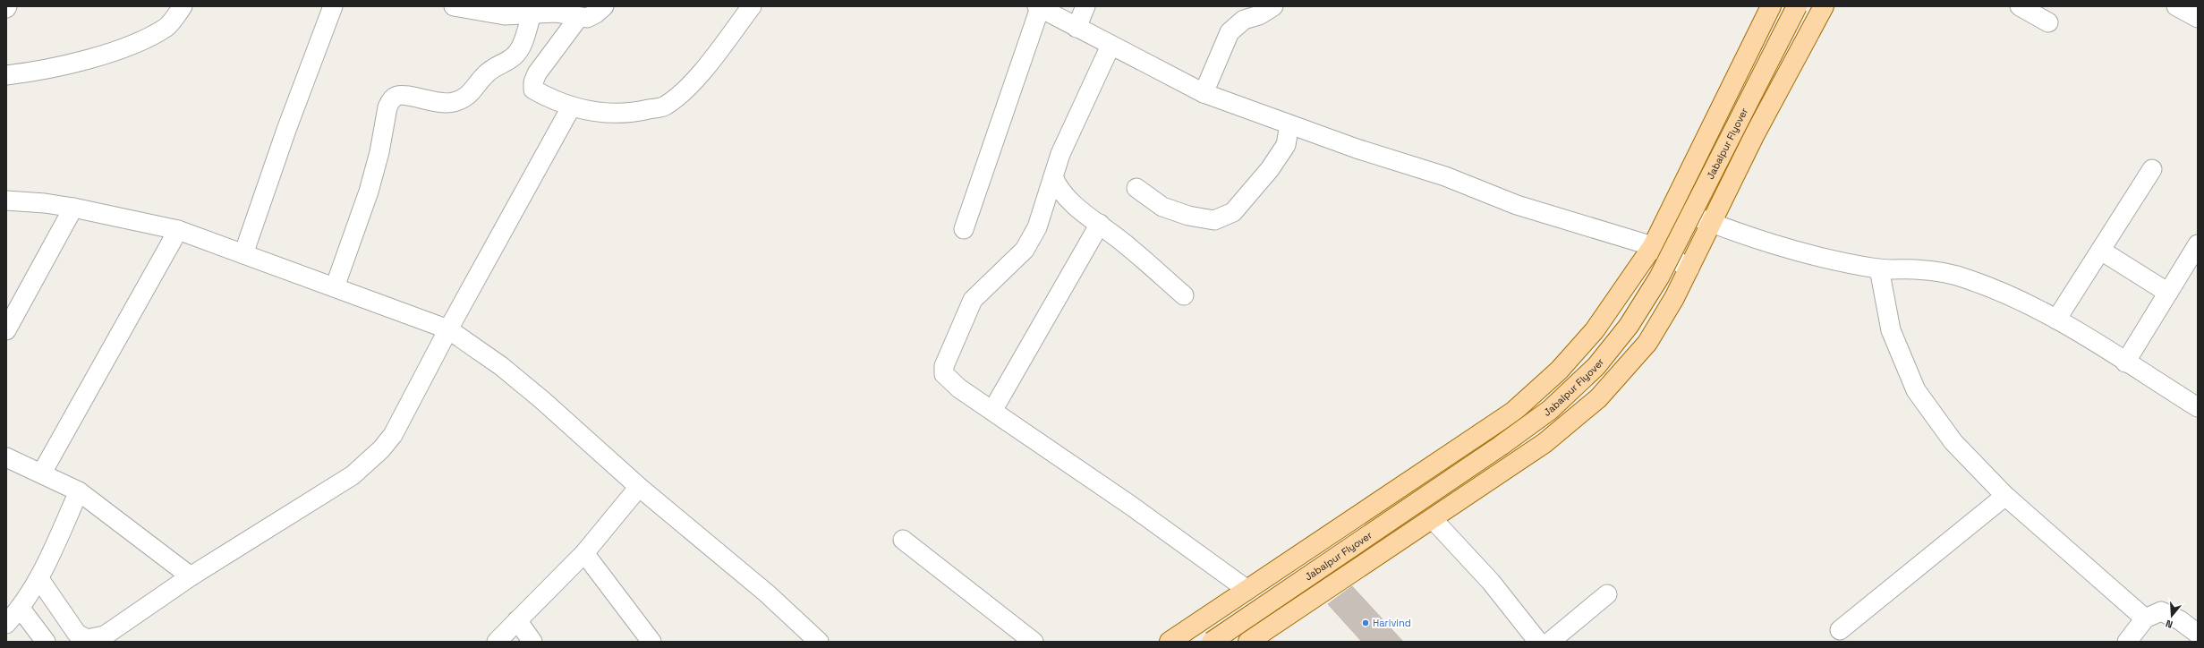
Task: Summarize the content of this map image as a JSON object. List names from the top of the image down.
{
  "streets": {
    "main road": ["Jabalpur Flyover"]
  },
  "places": ["Harivind"],
  "north": "bottom"
}
